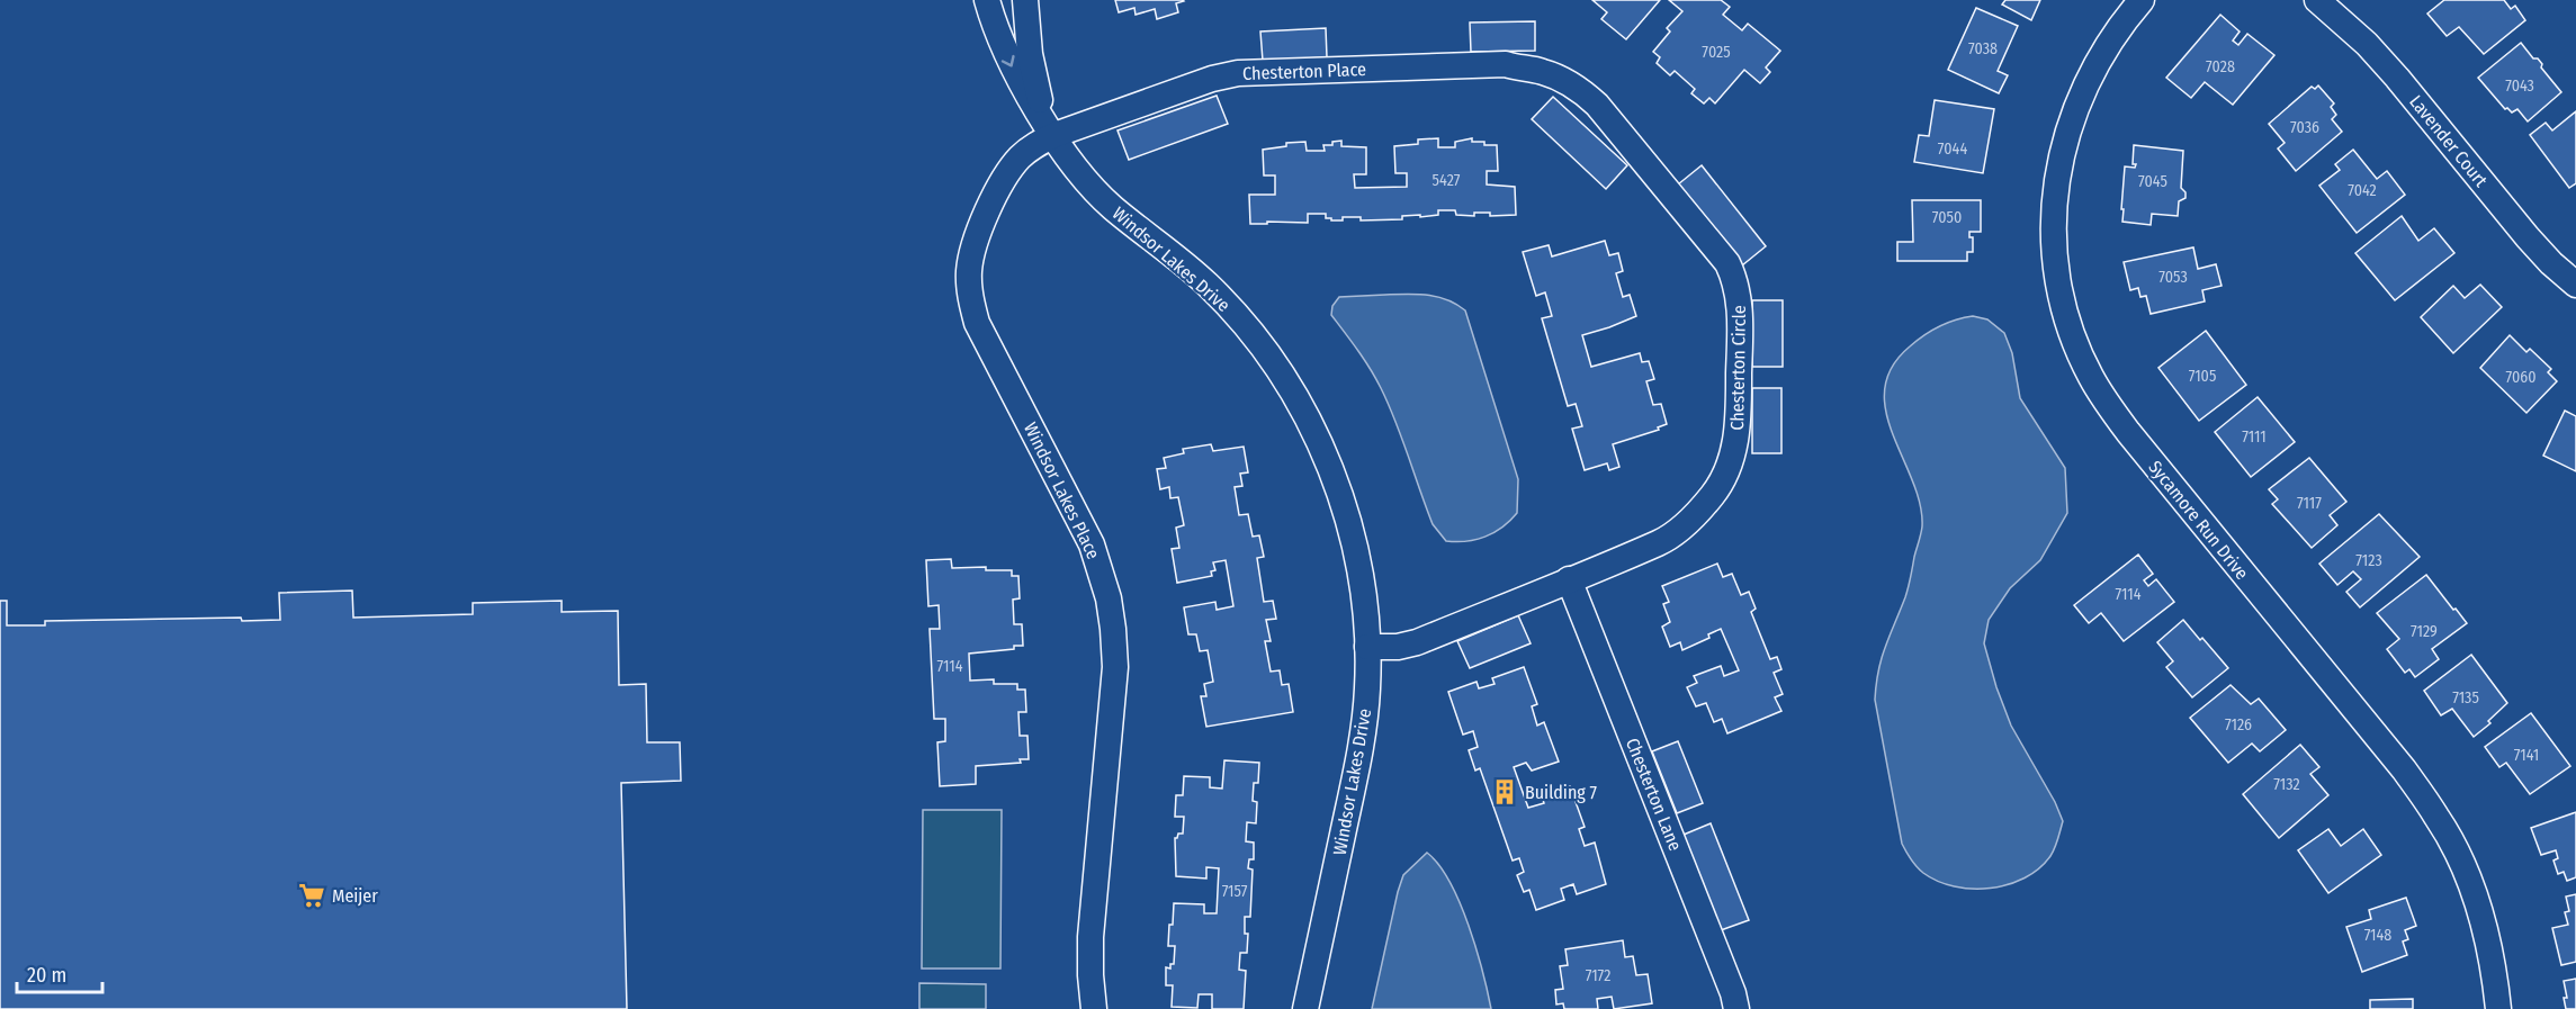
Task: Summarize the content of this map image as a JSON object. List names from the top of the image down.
{
  "streets": {
    "street": [
      "Chesterton Place",
      "Lavender Court",
      "Windsor Lakes Drive",
      "Chesterton Circle",
      "Windsor Lakes Place",
      "Sycamore Run Drive",
      "Chesterton Lane"
    ]
  },
  "crossings": [
    ["Chesterton Place", "Windsor Lakes Drive"],
    ["Chesterton Place", "Chesterton Circle"],
    ["Chesterton Place", "Windsor Lakes Place"],
    ["Windsor Lakes Drive", "Chesterton Circle"],
    ["Windsor Lakes Drive", "Windsor Lakes Place"],
    ["Chesterton Circle", "Chesterton Lane"]
  ],
  "places": {
    "building": ["Building 7"],
    "supermarket": ["Meijer"]
  },
  "house_numbers": [
    "7038",
    "7025",
    "7028",
    "7043",
    "7036",
    "7044",
    "5427",
    "7045",
    "7042",
    "7050",
    "7053",
    "7105",
    "7060",
    "7111",
    "7117",
    "7123",
    "7114",
    "7129",
    "7114",
    "7135",
    "7126",
    "7141",
    "7132",
    "7157",
    "7148",
    "7172"
  ],
  "scale_bar": "20 m"
}
